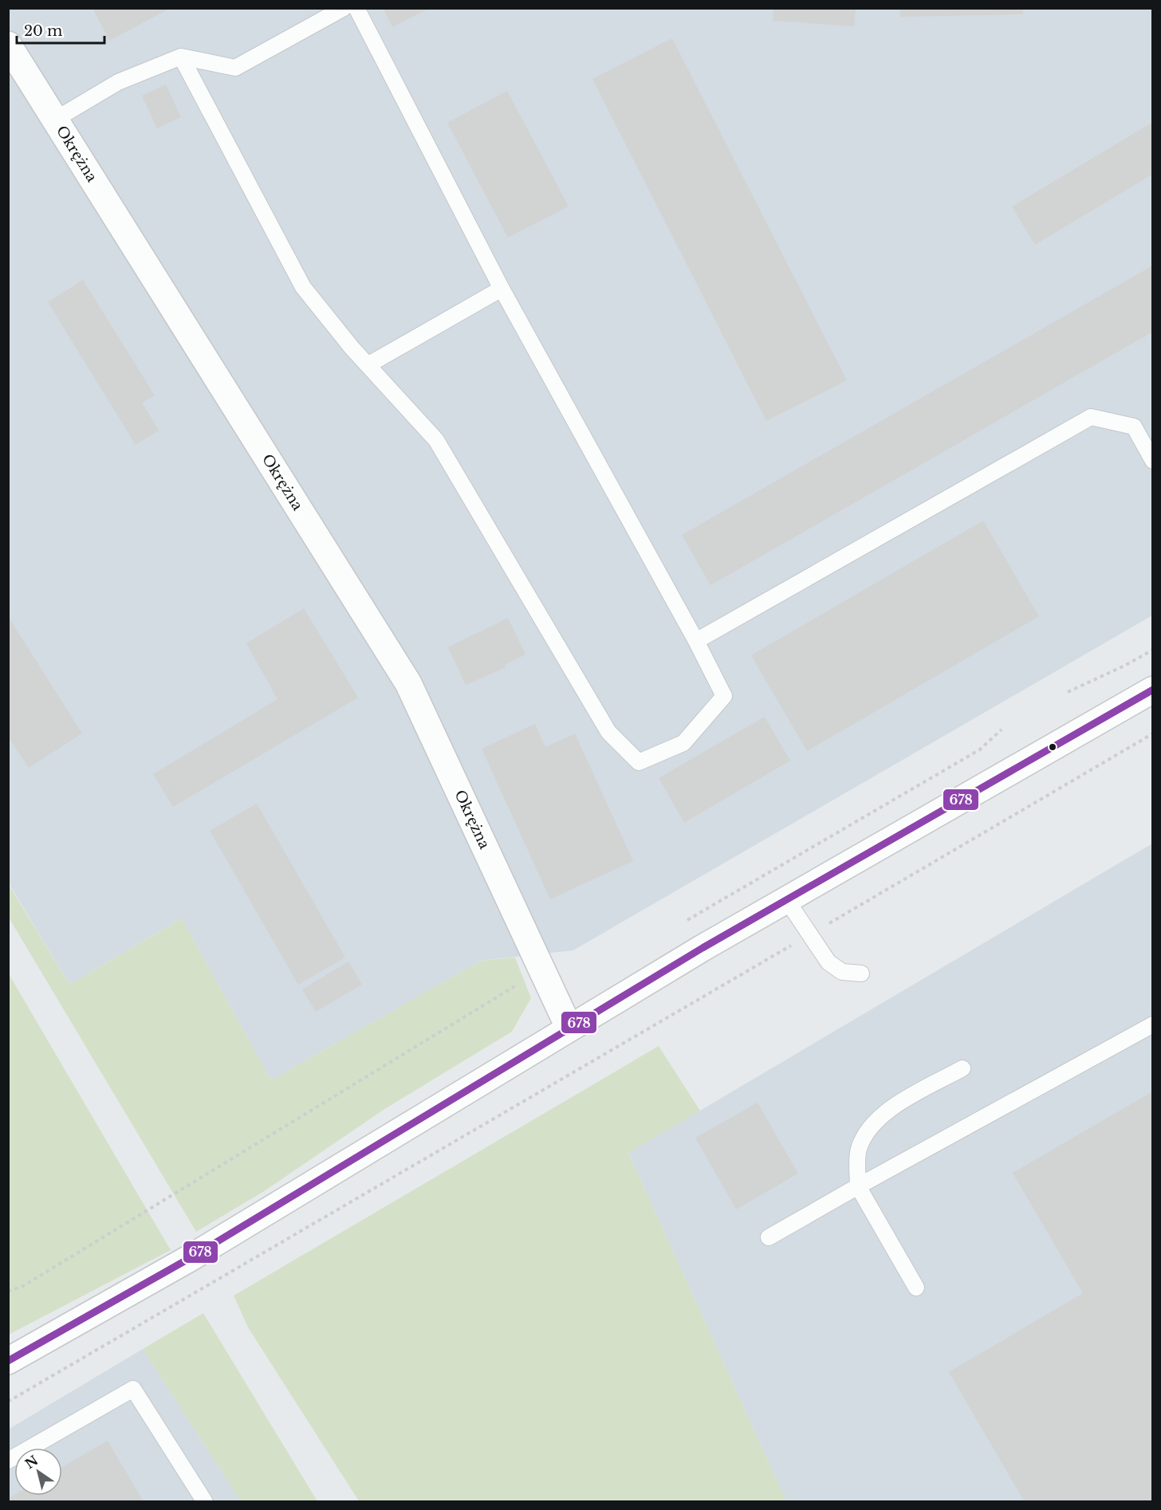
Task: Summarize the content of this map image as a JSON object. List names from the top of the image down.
{
  "streets": {
    "street": ["Okrężna"]
  },
  "lines": ["transit line 678"],
  "scale_bar": "20 m",
  "north": "top left"
}
